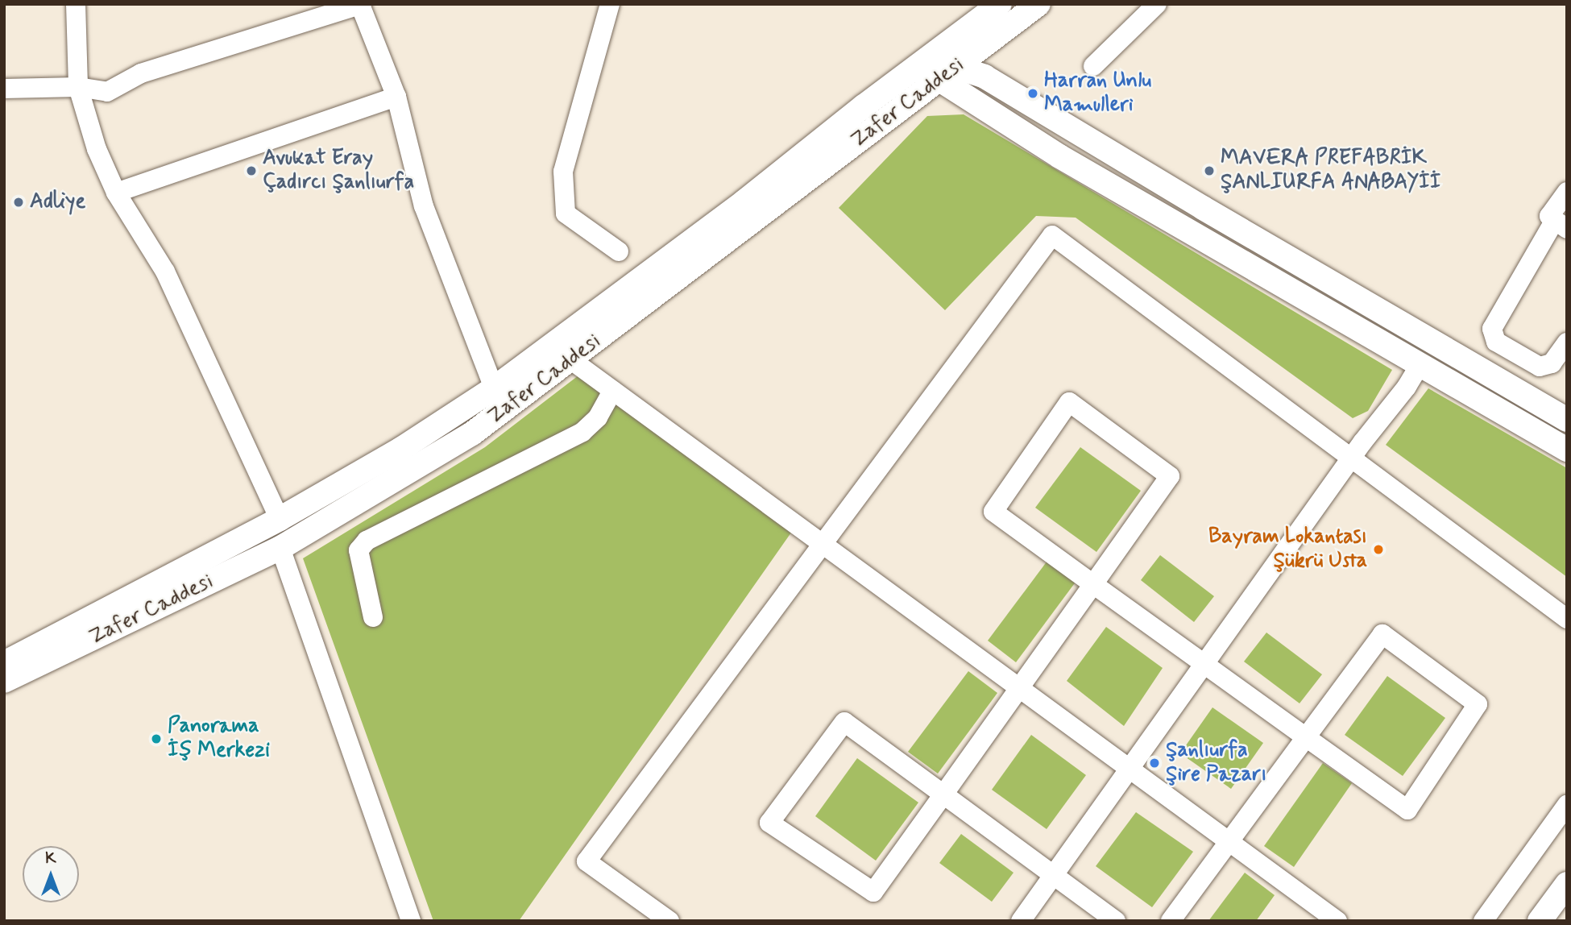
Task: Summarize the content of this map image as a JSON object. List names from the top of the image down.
{
  "streets": {
    "main road": ["Zafer Caddesi"]
  },
  "places": [
    "Harran Unlu Mamulleri",
    "Avukat Eray Çadırcı Şanlıurfa",
    "MAVERA PREFABRİK ŞANLIURFA ANABAYİİ",
    "Adliye",
    "Bayram Lokantası Şükrü Usta",
    "Panorama İş Merkezi",
    "Şanlıurfa Şire Pazarı"
  ],
  "north": "top"
}
